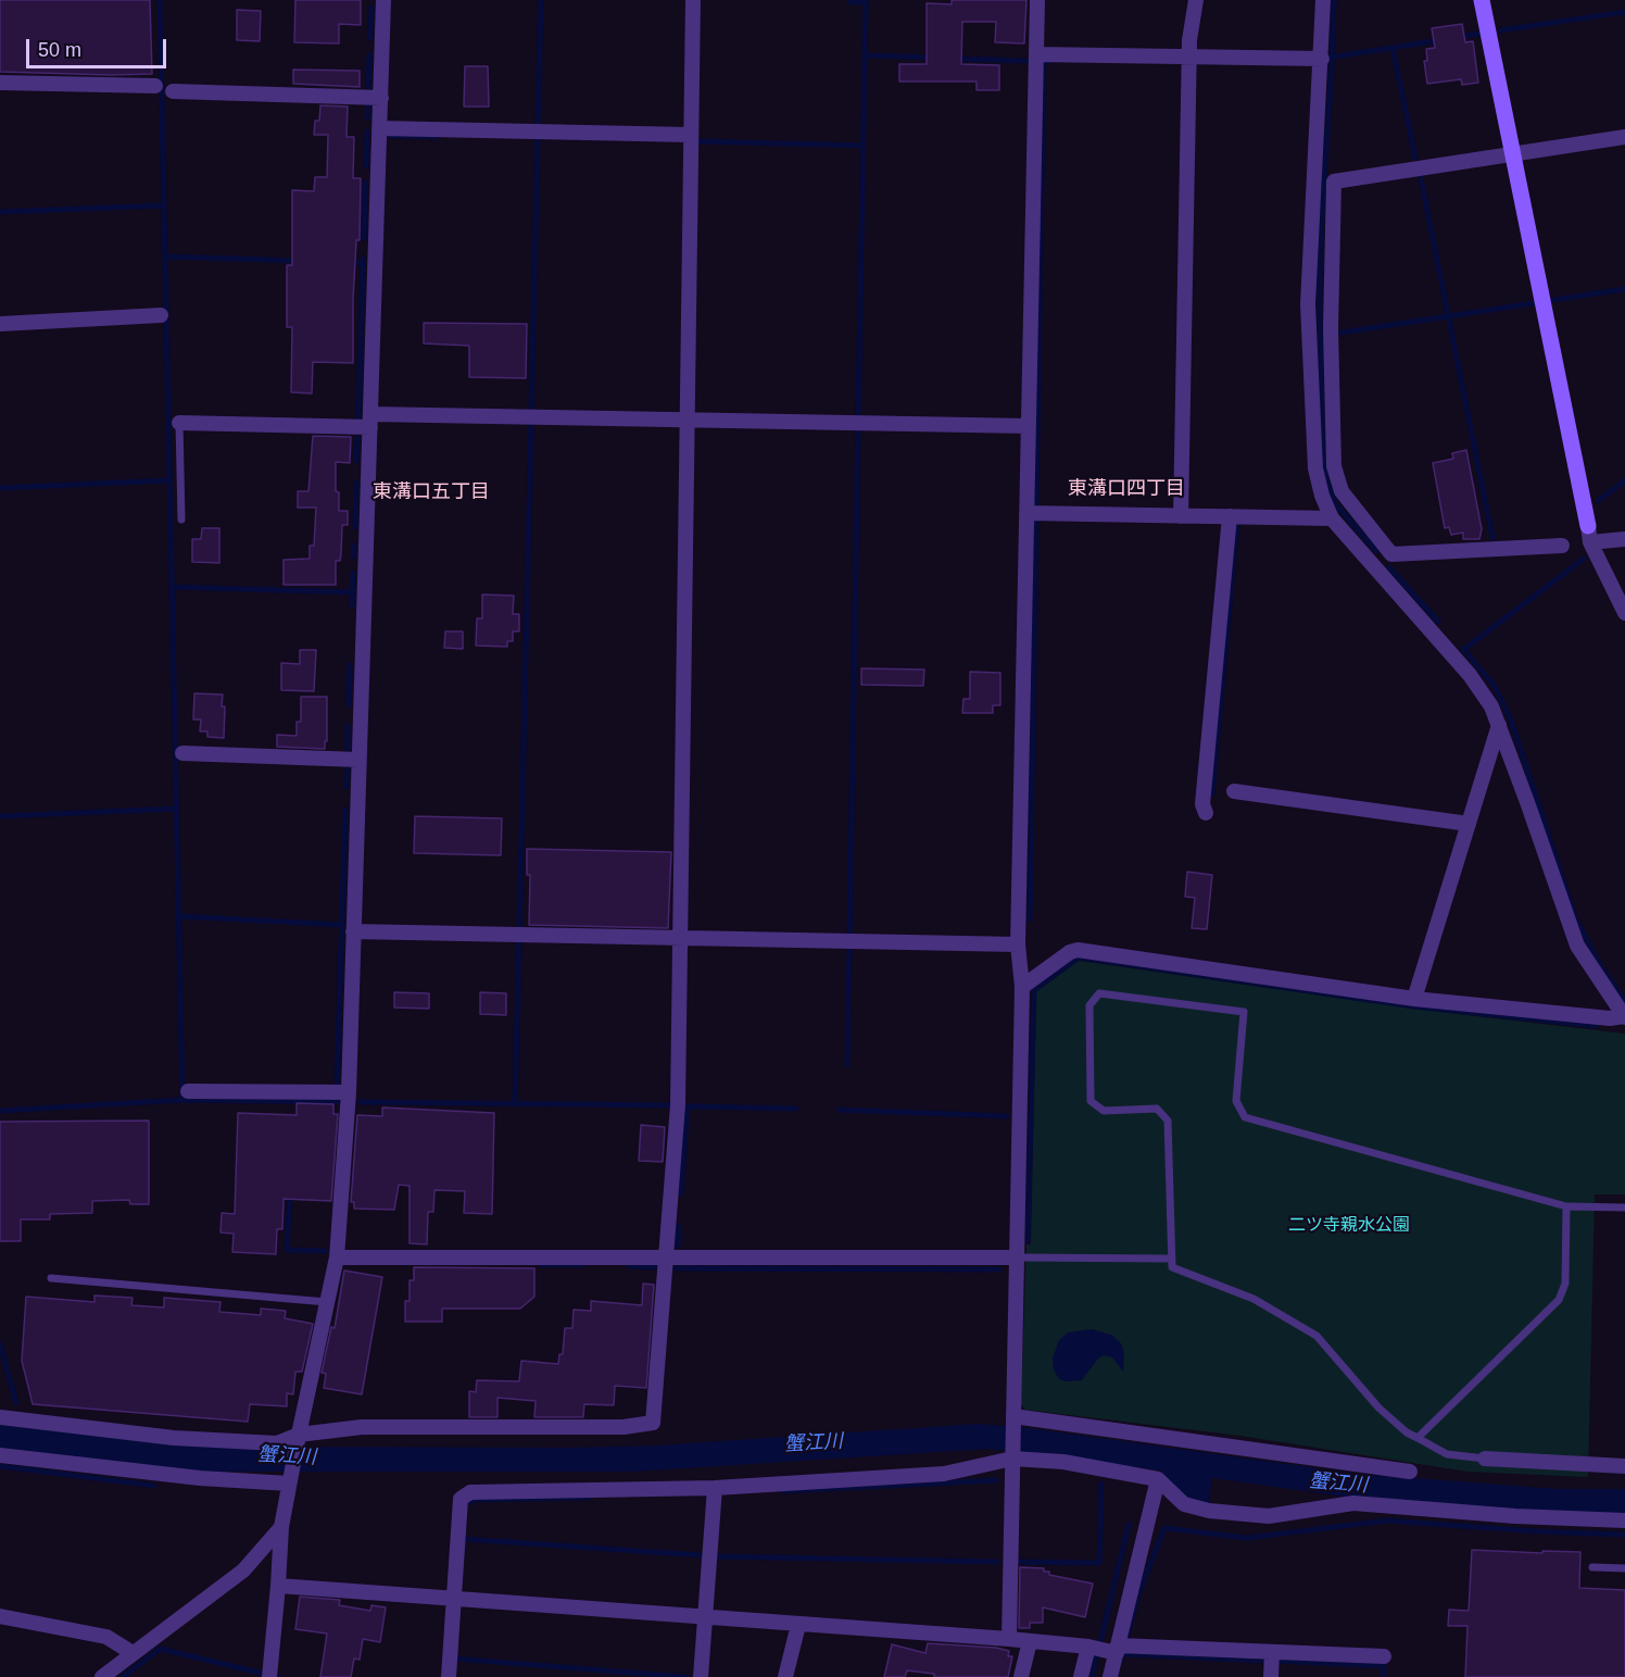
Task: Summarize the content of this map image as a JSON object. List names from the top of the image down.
{
  "districts": ["東溝口四丁目", "東溝口五丁目"],
  "water": ["蟹江川"],
  "parks": ["二ツ寺親水公園"],
  "scale_bar": "50 m"
}
